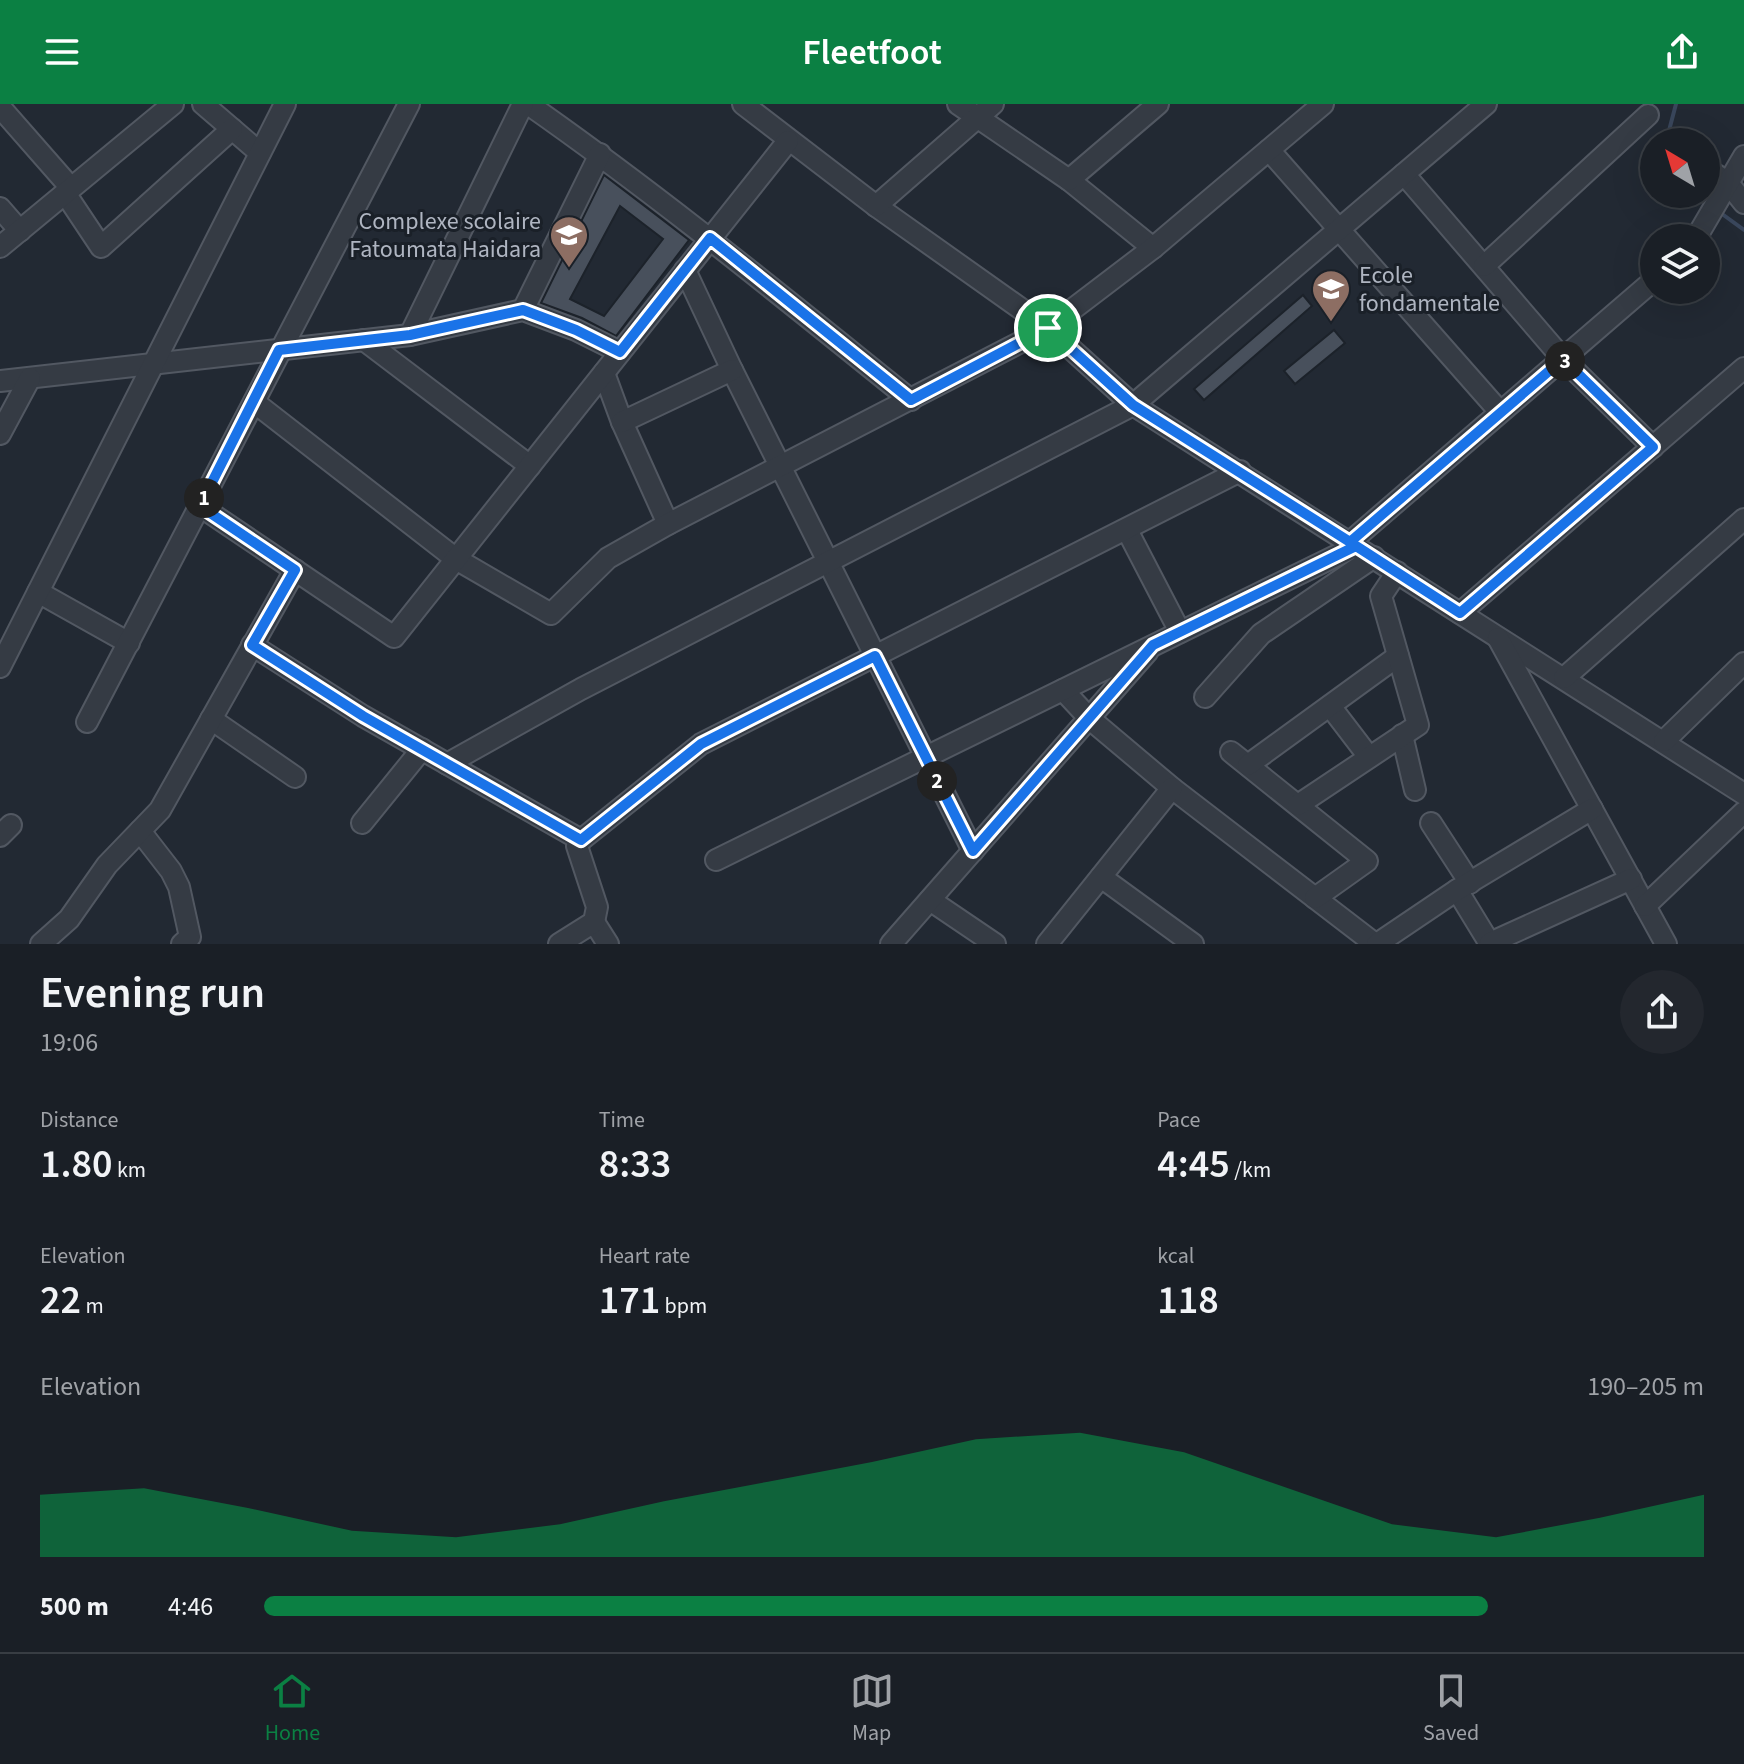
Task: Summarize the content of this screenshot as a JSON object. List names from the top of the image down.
{
  "places": {
    "school or university": ["Complexe scolaire Fatoumata Haidara", "Ecole fondamentale"]
  },
  "north": "top left",
  "page": {
    "header": "Fleetfoot",
    "pins": ["3", "1", "2"],
    "heading": ["Evening run", "19:06"],
    "stats": [
      ["Distance", "1.80 km"],
      ["Time", "8:33"],
      ["Pace", "4:45 /km"],
      ["Elevation", "22 m"],
      ["Heart rate", "171 bpm"],
      ["kcal", "118"]
    ],
    "chart": ["Elevation", "190–205 m"],
    "list": [
      {
        "name": "500 m",
        "note": "4:46"
      }
    ],
    "tabs": ["Home", "Map", "Saved"]
  }
}
